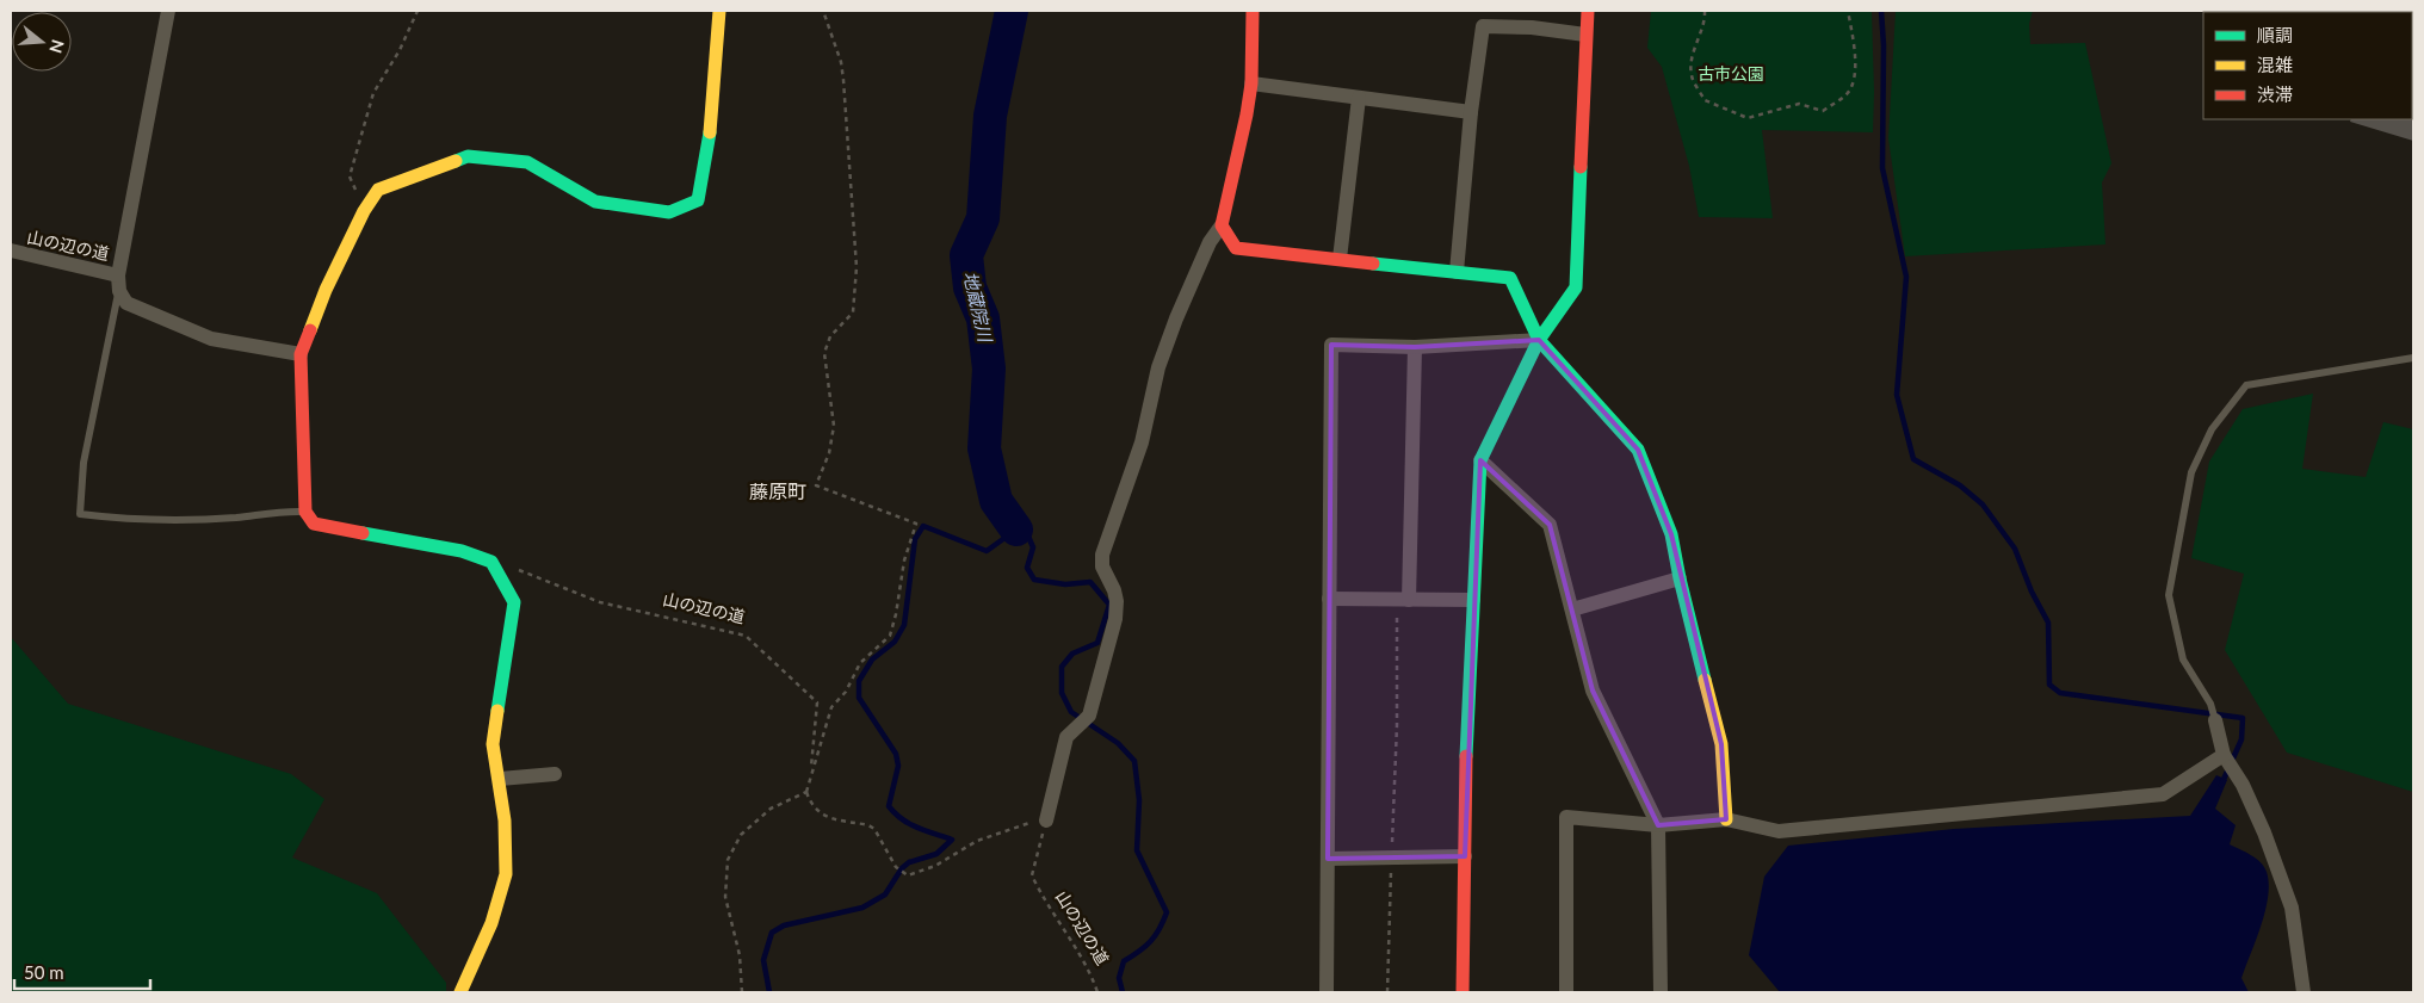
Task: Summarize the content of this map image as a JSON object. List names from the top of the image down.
{
  "streets": {
    "street": ["山の辺の道"]
  },
  "districts": ["藤原町"],
  "water": ["地蔵院川"],
  "parks": ["古市公園"],
  "legend": ["順調", "混雑", "渋滞"],
  "scale_bar": "50 m",
  "north": "right"
}
